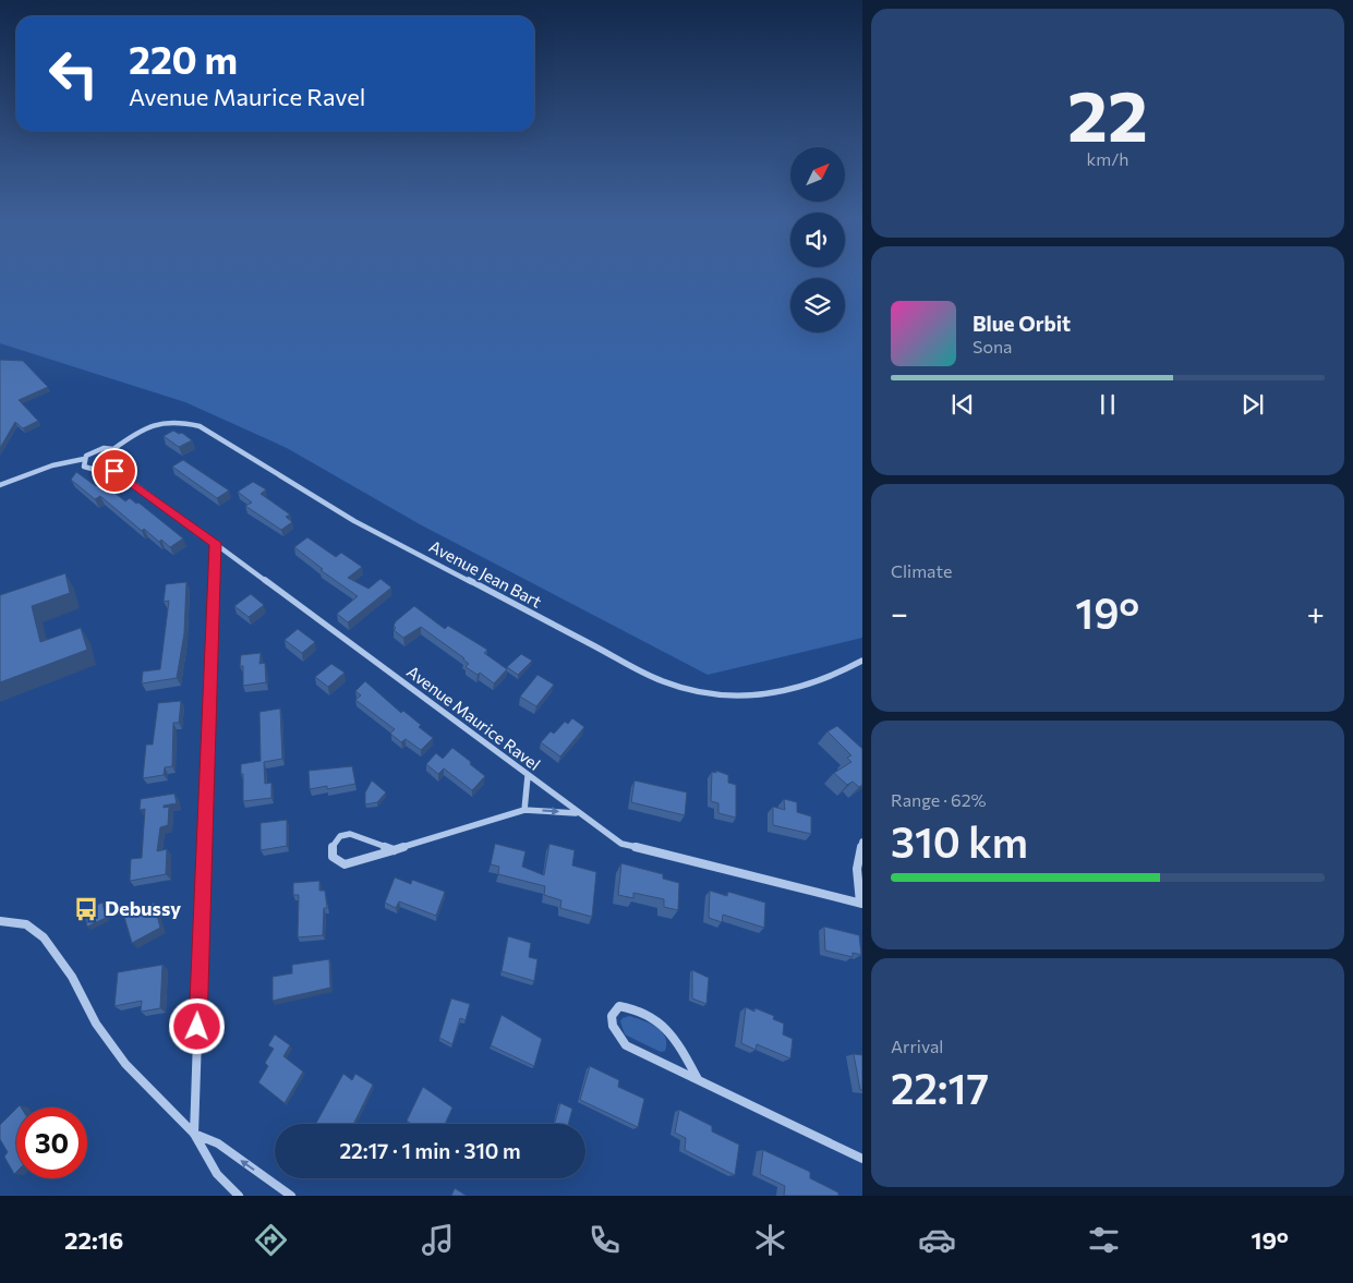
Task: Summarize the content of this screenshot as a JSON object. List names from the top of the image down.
{
  "streets": {
    "street": ["Avenue Jean Bart", "Avenue Maurice Ravel"]
  },
  "places": {
    "bus stop": ["Debussy"]
  },
  "north": "top right",
  "page": {
    "tile": [
      ["22", "km/h"],
      "Climate",
      ["Range · 62%", "310 km"],
      ["Arrival", "22:17"]
    ],
    "turn": ["220 m", "Avenue Maurice Ravel"],
    "song": ["Blue Orbit", "Sona"],
    "heat": ["−", "19°", "+"],
    "limit": "30",
    "trip": "22:17 · 1 min · 310 m",
    "tabs": ["22:16", "19°"]
  }
}
